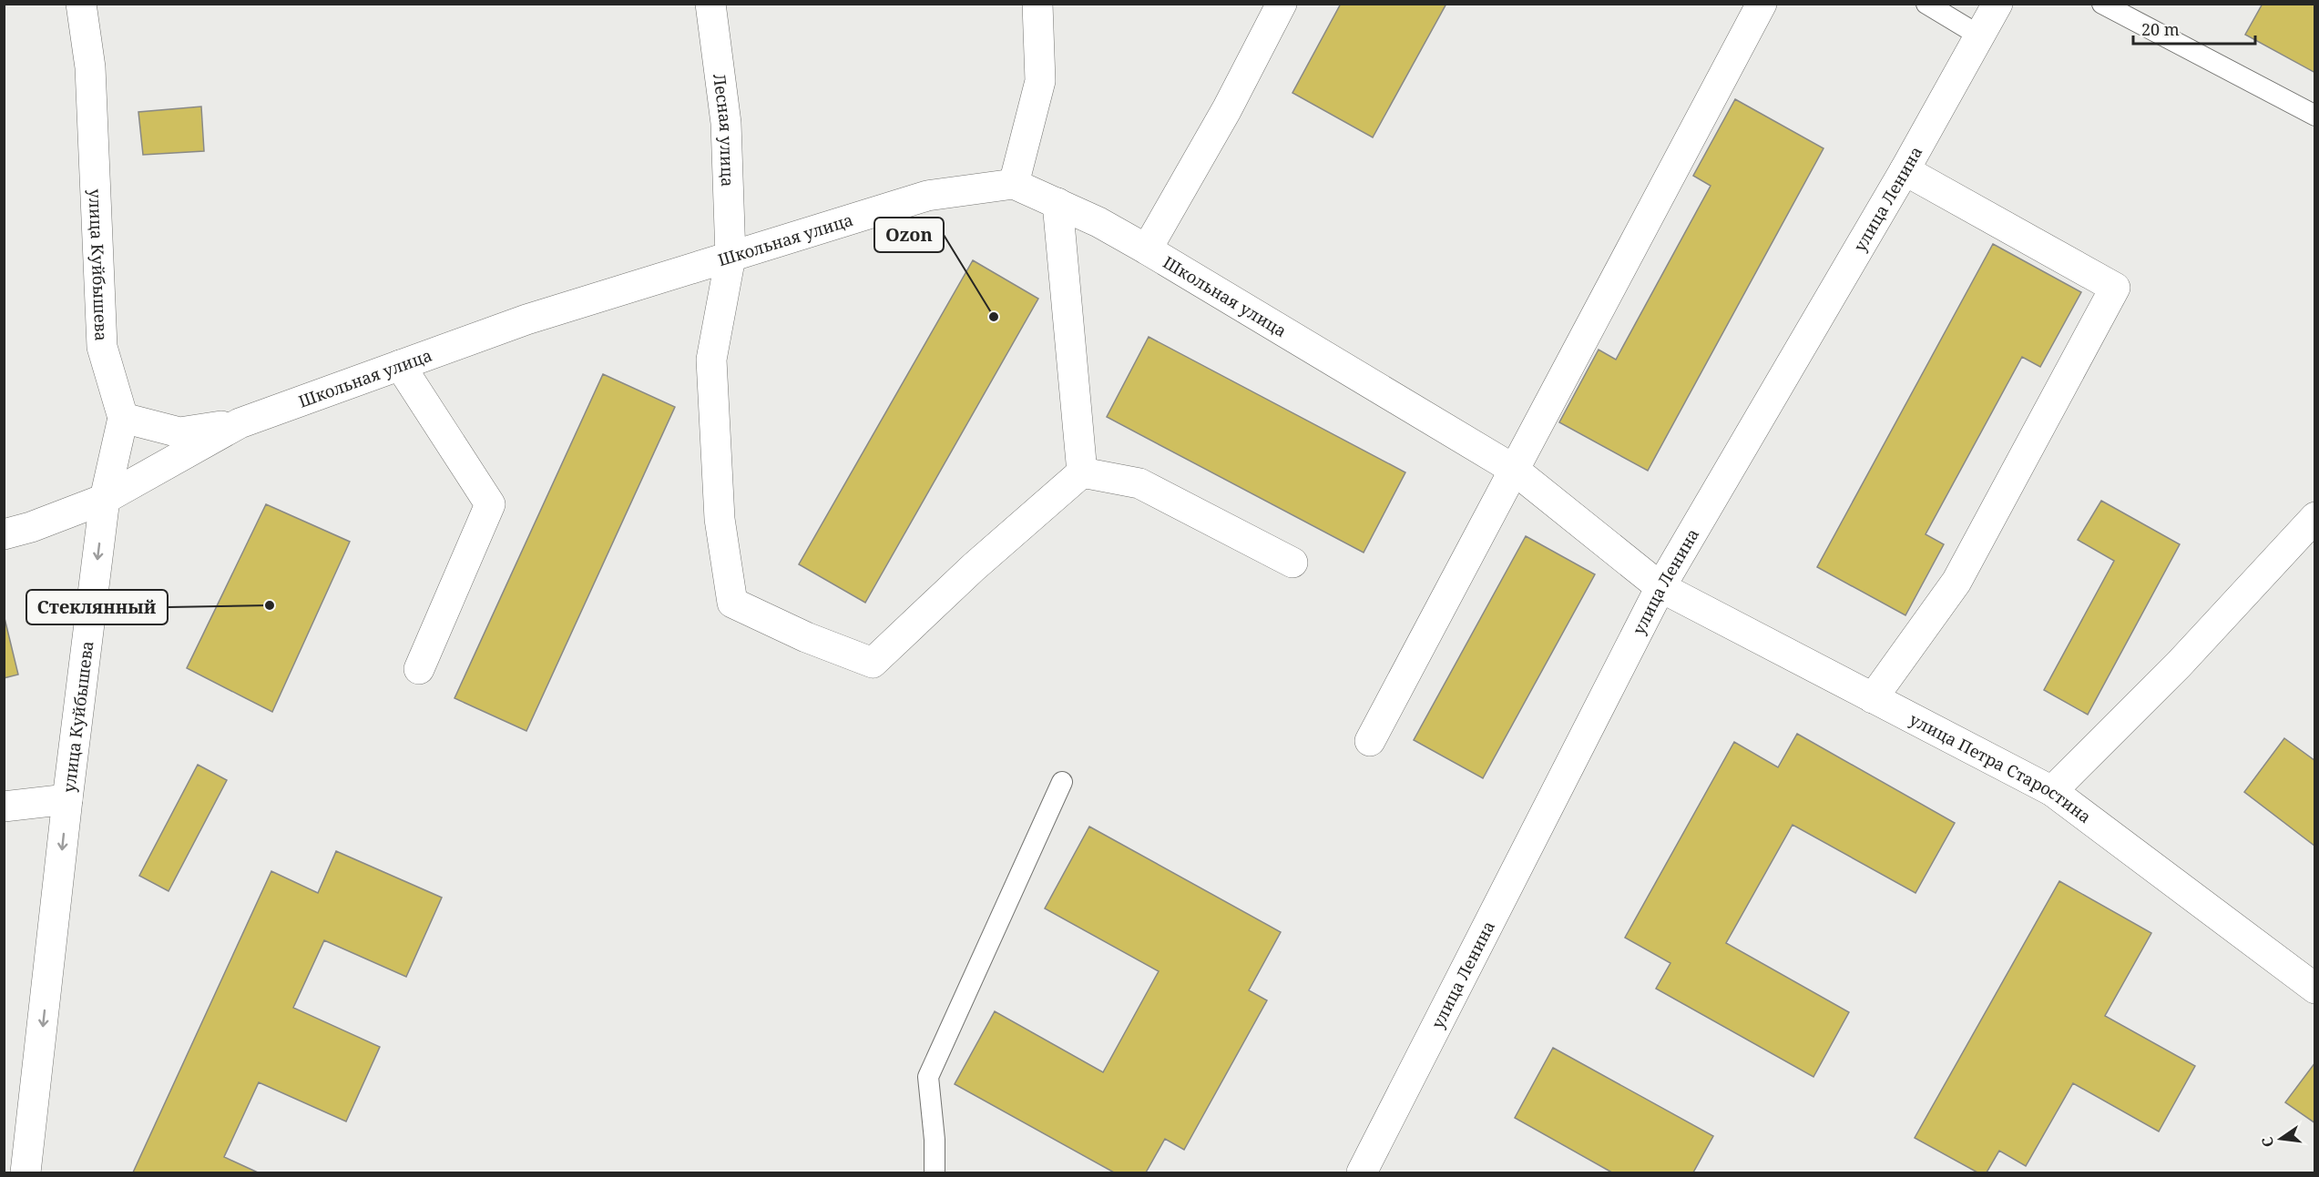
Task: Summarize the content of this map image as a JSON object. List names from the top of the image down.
{
  "streets": {
    "street": [
      "Лесная улица",
      "улица Ленина",
      "Школьная улица",
      "улица Куйбышева",
      "улица Петра Старостина"
    ]
  },
  "crossings": [
    ["Лесная улица", "Школьная улица"],
    ["улица Ленина", "Школьная улица"],
    ["улица Ленина", "улица Петра Старостина"],
    ["Школьная улица", "улица Куйбышева"],
    ["Школьная улица", "улица Петра Старостина"]
  ],
  "one_way": ["улица Куйбышева"],
  "places": ["Ozon", "Стеклянный"],
  "scale_bar": "20 m",
  "north": "left"
}
